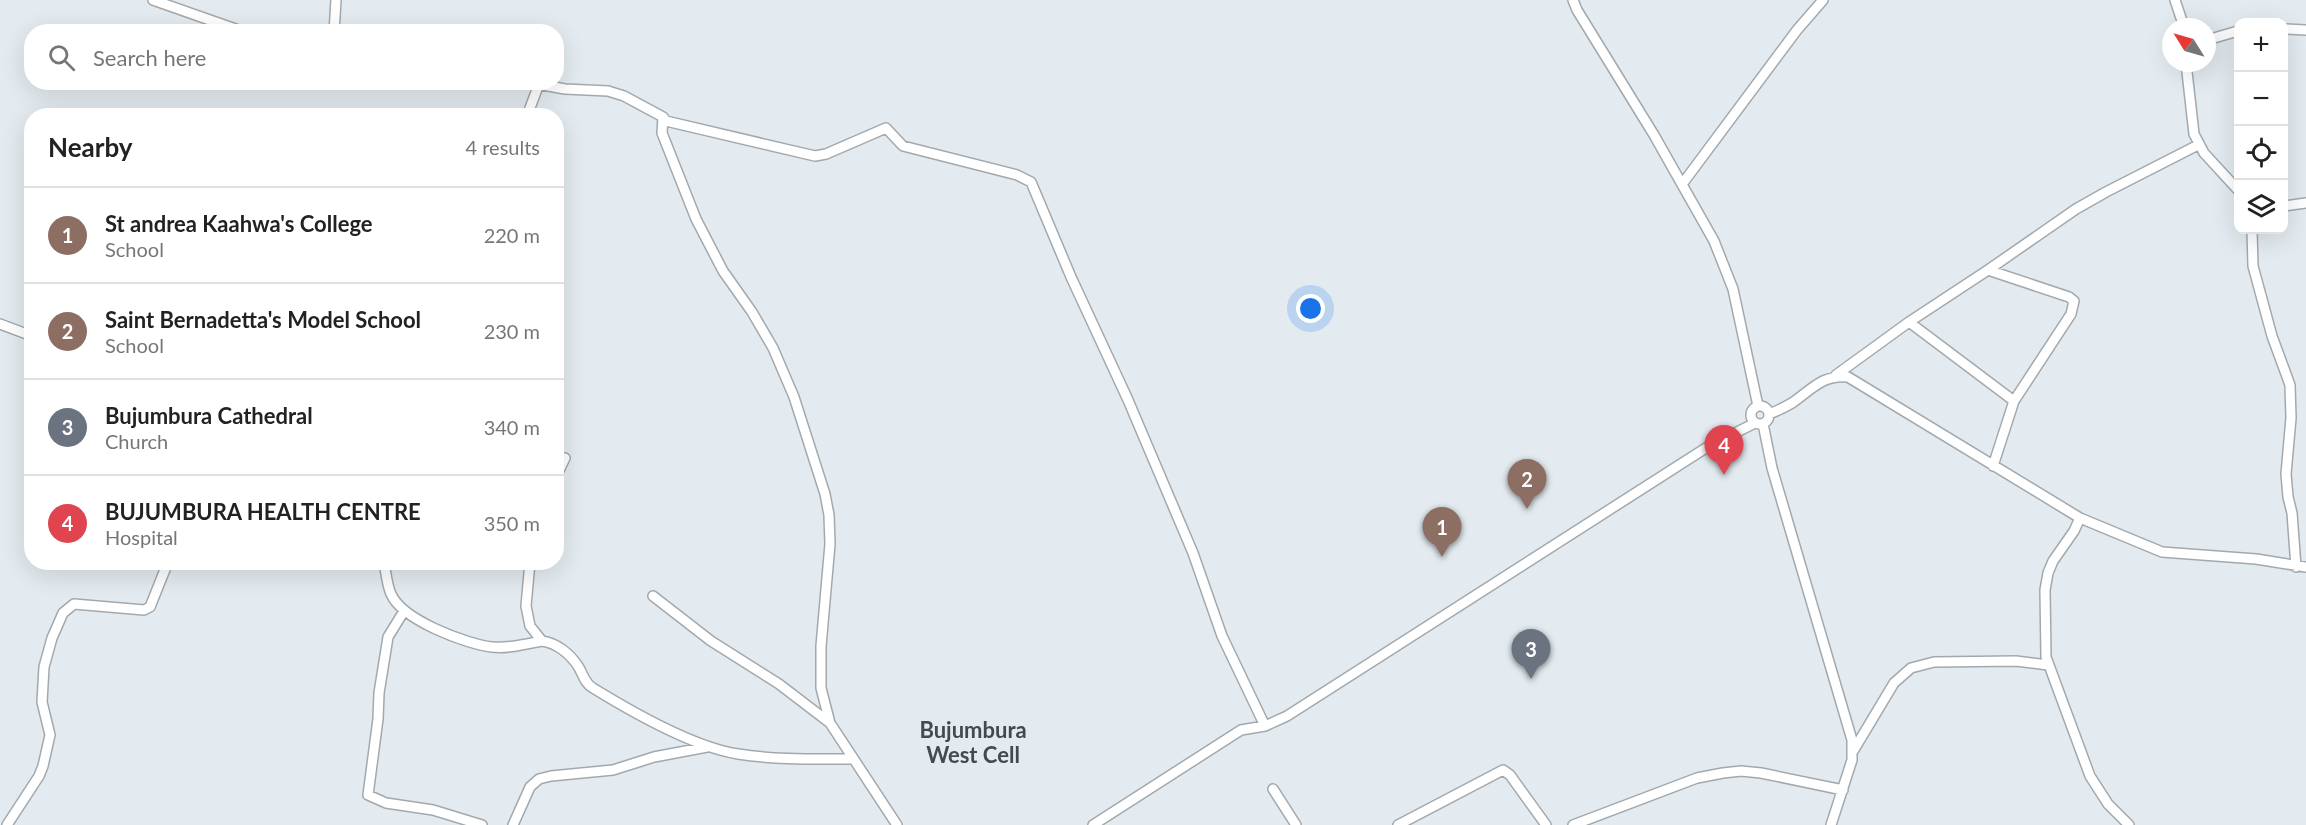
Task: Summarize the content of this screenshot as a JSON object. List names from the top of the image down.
{
  "districts": ["Bujumbura West Cell"],
  "north": "top left",
  "page": {
    "map_buttons": ["+", "−"],
    "search": "Search here",
    "heading": ["Nearby", "4 results"],
    "list": [
      {
        "mark": "1",
        "name": "St andrea Kaahwa's College",
        "note": "School",
        "value": "220 m"
      },
      {
        "mark": "2",
        "name": "Saint Bernadetta's Model School",
        "note": "School",
        "value": "230 m"
      },
      {
        "mark": "3",
        "name": "Bujumbura Cathedral",
        "note": "Church",
        "value": "340 m"
      },
      {
        "mark": "4",
        "name": "BUJUMBURA HEALTH CENTRE",
        "note": "Hospital",
        "value": "350 m"
      }
    ],
    "pins": [
      "4",
      "2",
      "1",
      "3"
    ]
  }
}
